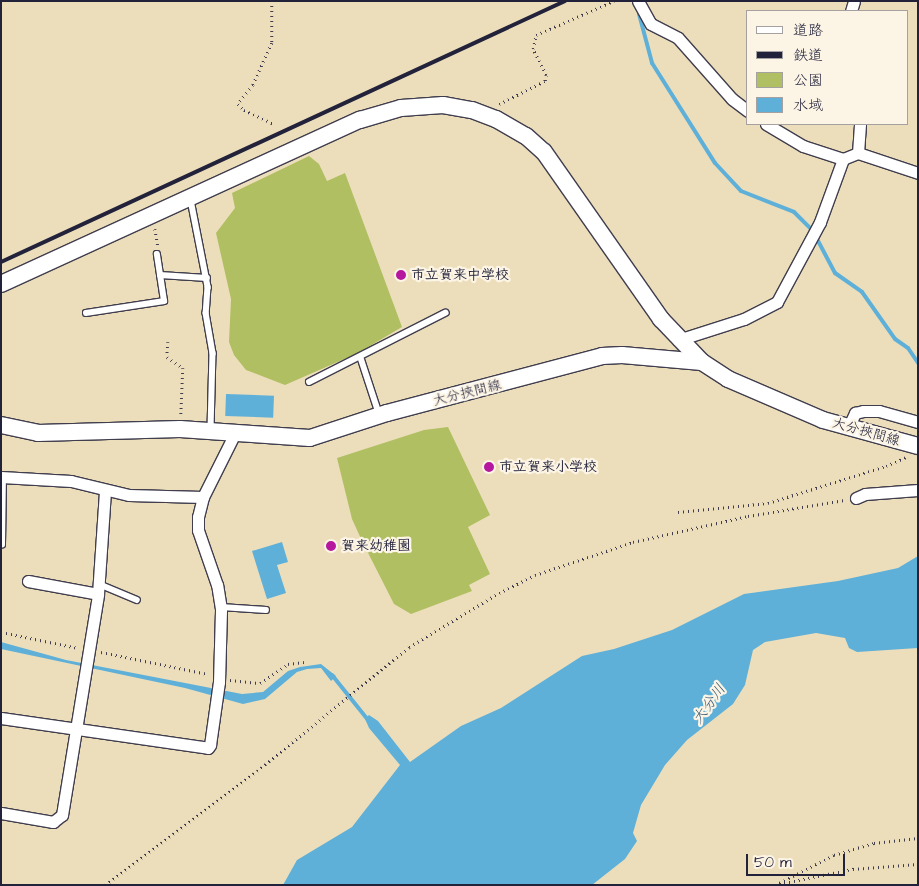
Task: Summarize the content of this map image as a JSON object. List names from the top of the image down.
{
  "streets": {
    "main road": ["大分挾間線"]
  },
  "water": ["大分川"],
  "places": ["市立賀来中学校", "市立賀来小学校", "賀来幼稚園"],
  "legend": [
    "道路",
    "鉄道",
    "公園",
    "水域"
  ],
  "scale_bar": "50 m"
}
